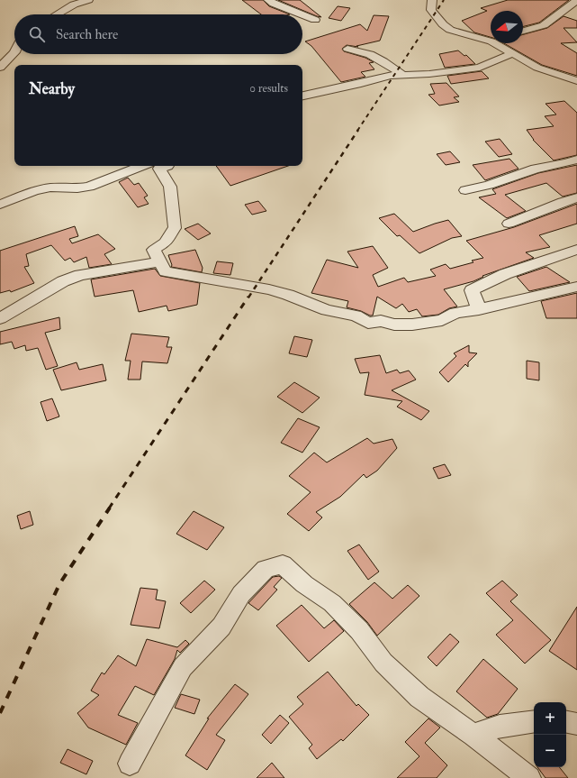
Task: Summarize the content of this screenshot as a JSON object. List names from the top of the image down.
{
  "north": "left",
  "page": {
    "search": "Search here",
    "heading": ["Nearby", "0 results"],
    "map_buttons": ["+", "−"]
  }
}
